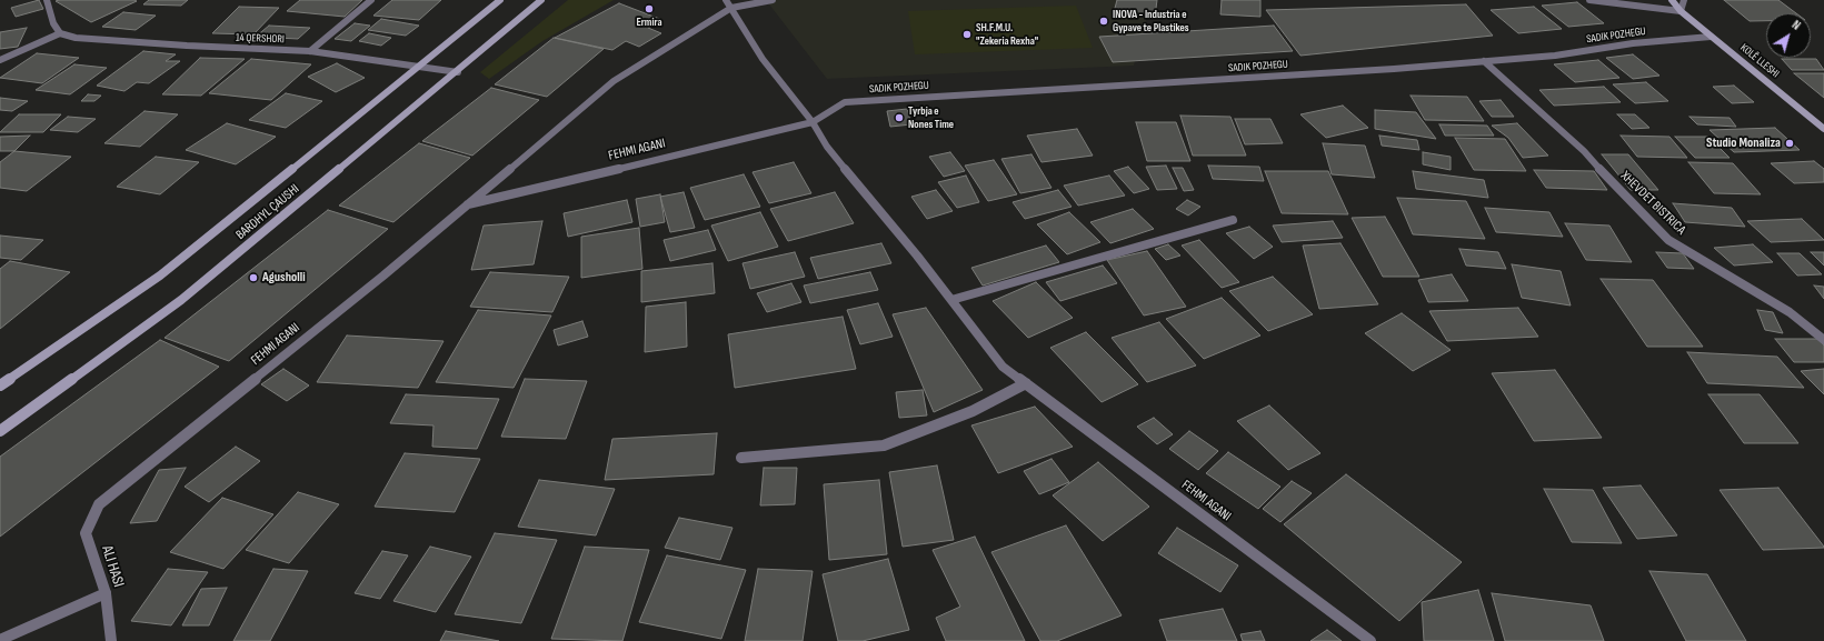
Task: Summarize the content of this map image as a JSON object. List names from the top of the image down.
{
  "streets": {
    "main road": ["KOLË LLESHI", "BARDHYL ÇAUSHI"],
    "street": [
      "SADIK POZHEGU",
      "14 QERSHORI",
      "FEHMI AGANI",
      "XHEVDET BISTRICA",
      "ALI HASI"
    ]
  },
  "crossings": [
    ["SADIK POZHEGU", "KOLË LLESHI"],
    ["SADIK POZHEGU", "FEHMI AGANI"],
    ["SADIK POZHEGU", "XHEVDET BISTRICA"],
    ["14 QERSHORI", "BARDHYL ÇAUSHI"],
    ["FEHMI AGANI", "ALI HASI"]
  ],
  "places": [
    "Ermira",
    "INOVA - Industria e Gypave te Plastikes",
    "SH.F.M.U. \"Zekeria Rexha\"",
    "Tyrbja e Nones Time",
    "Studio Monaliza",
    "Agusholli"
  ],
  "north": "top right"
}
